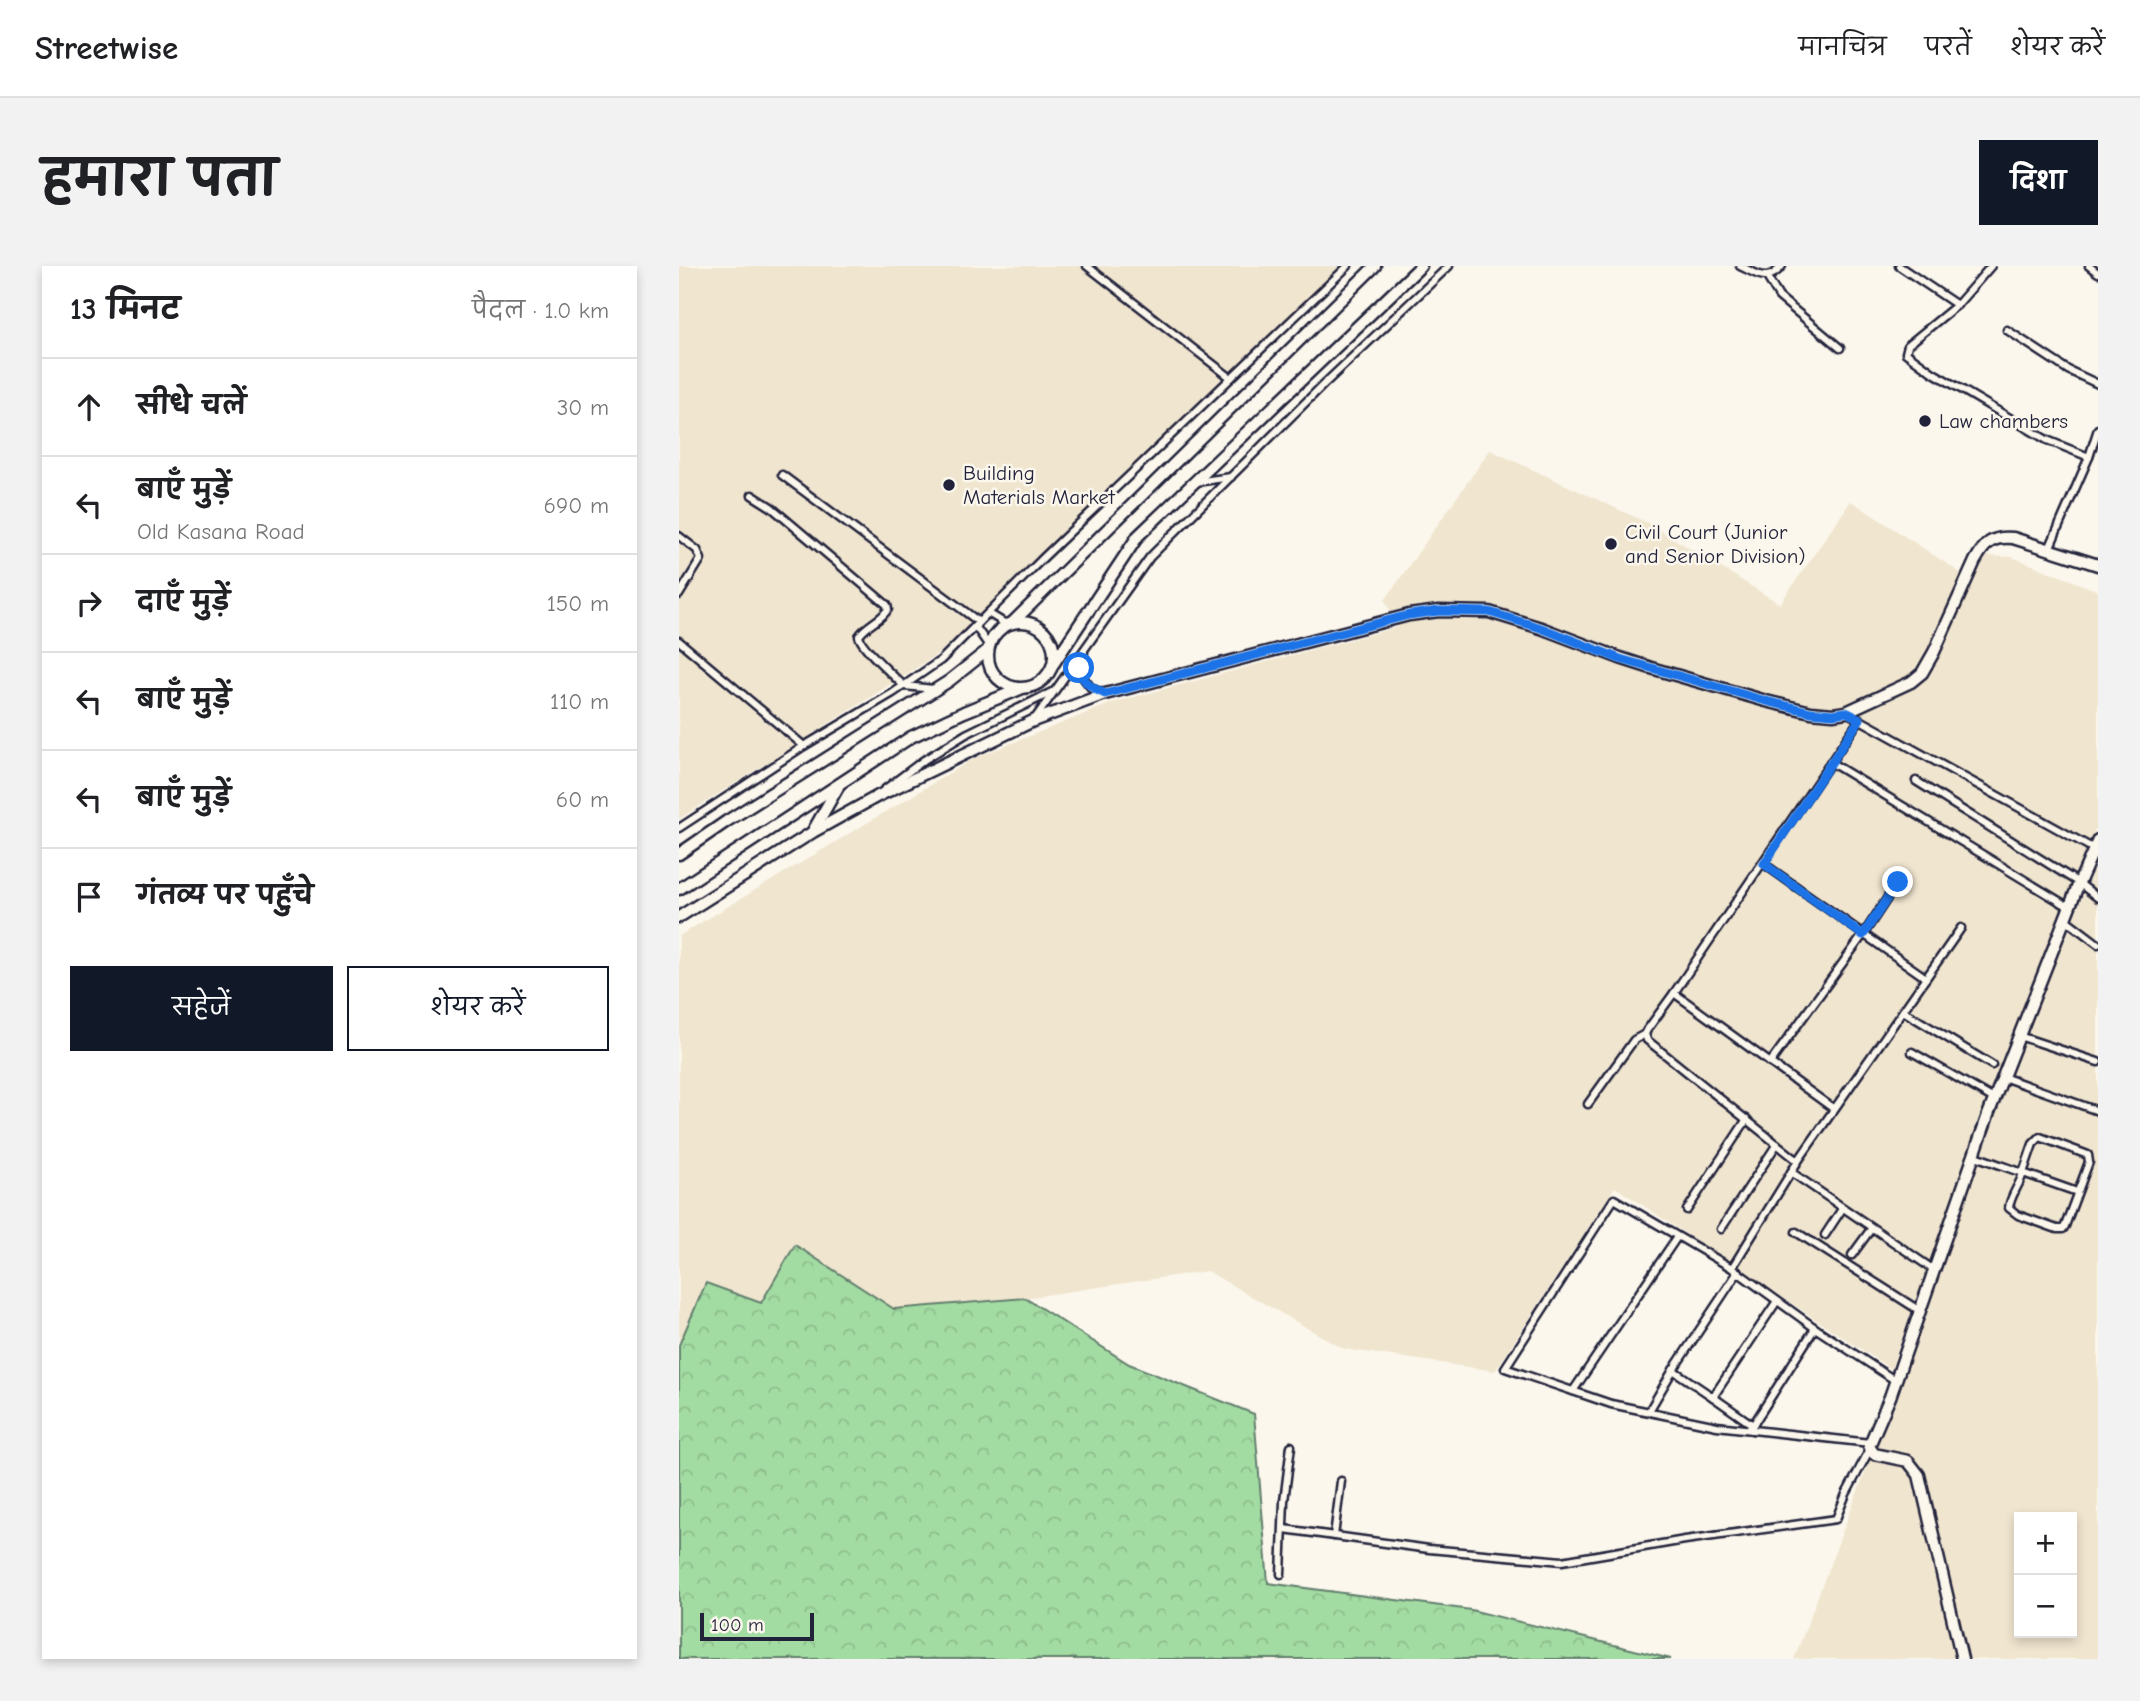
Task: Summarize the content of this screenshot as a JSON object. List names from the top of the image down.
{
  "places": ["Law chambers", "Building Materials Market", "Civil Court (Junior and Senior Division)"],
  "scale_bar": "100 m",
  "page": {
    "header": "Streetwise",
    "nav": ["मानचित्र", "परतें", "शेयर करें"],
    "title": "हमारा पता",
    "buttons": [
      "दिशा",
      ["सहेजें", "शेयर करें"]
    ],
    "heading": ["13 मिनट", "पैदल · 1.0 km"],
    "list": [
      ["सीधे चलें", "30 m"],
      ["बाएँ मुड़ें", "Old Kasana Road", "690 m"],
      ["दाएँ मुड़ें", "150 m"],
      ["बाएँ मुड़ें", "110 m"],
      ["बाएँ मुड़ें", "60 m"],
      "गंतव्य पर पहुँचे"
    ],
    "map_buttons": ["+", "−"],
    "scale": "100 m"
  }
}
